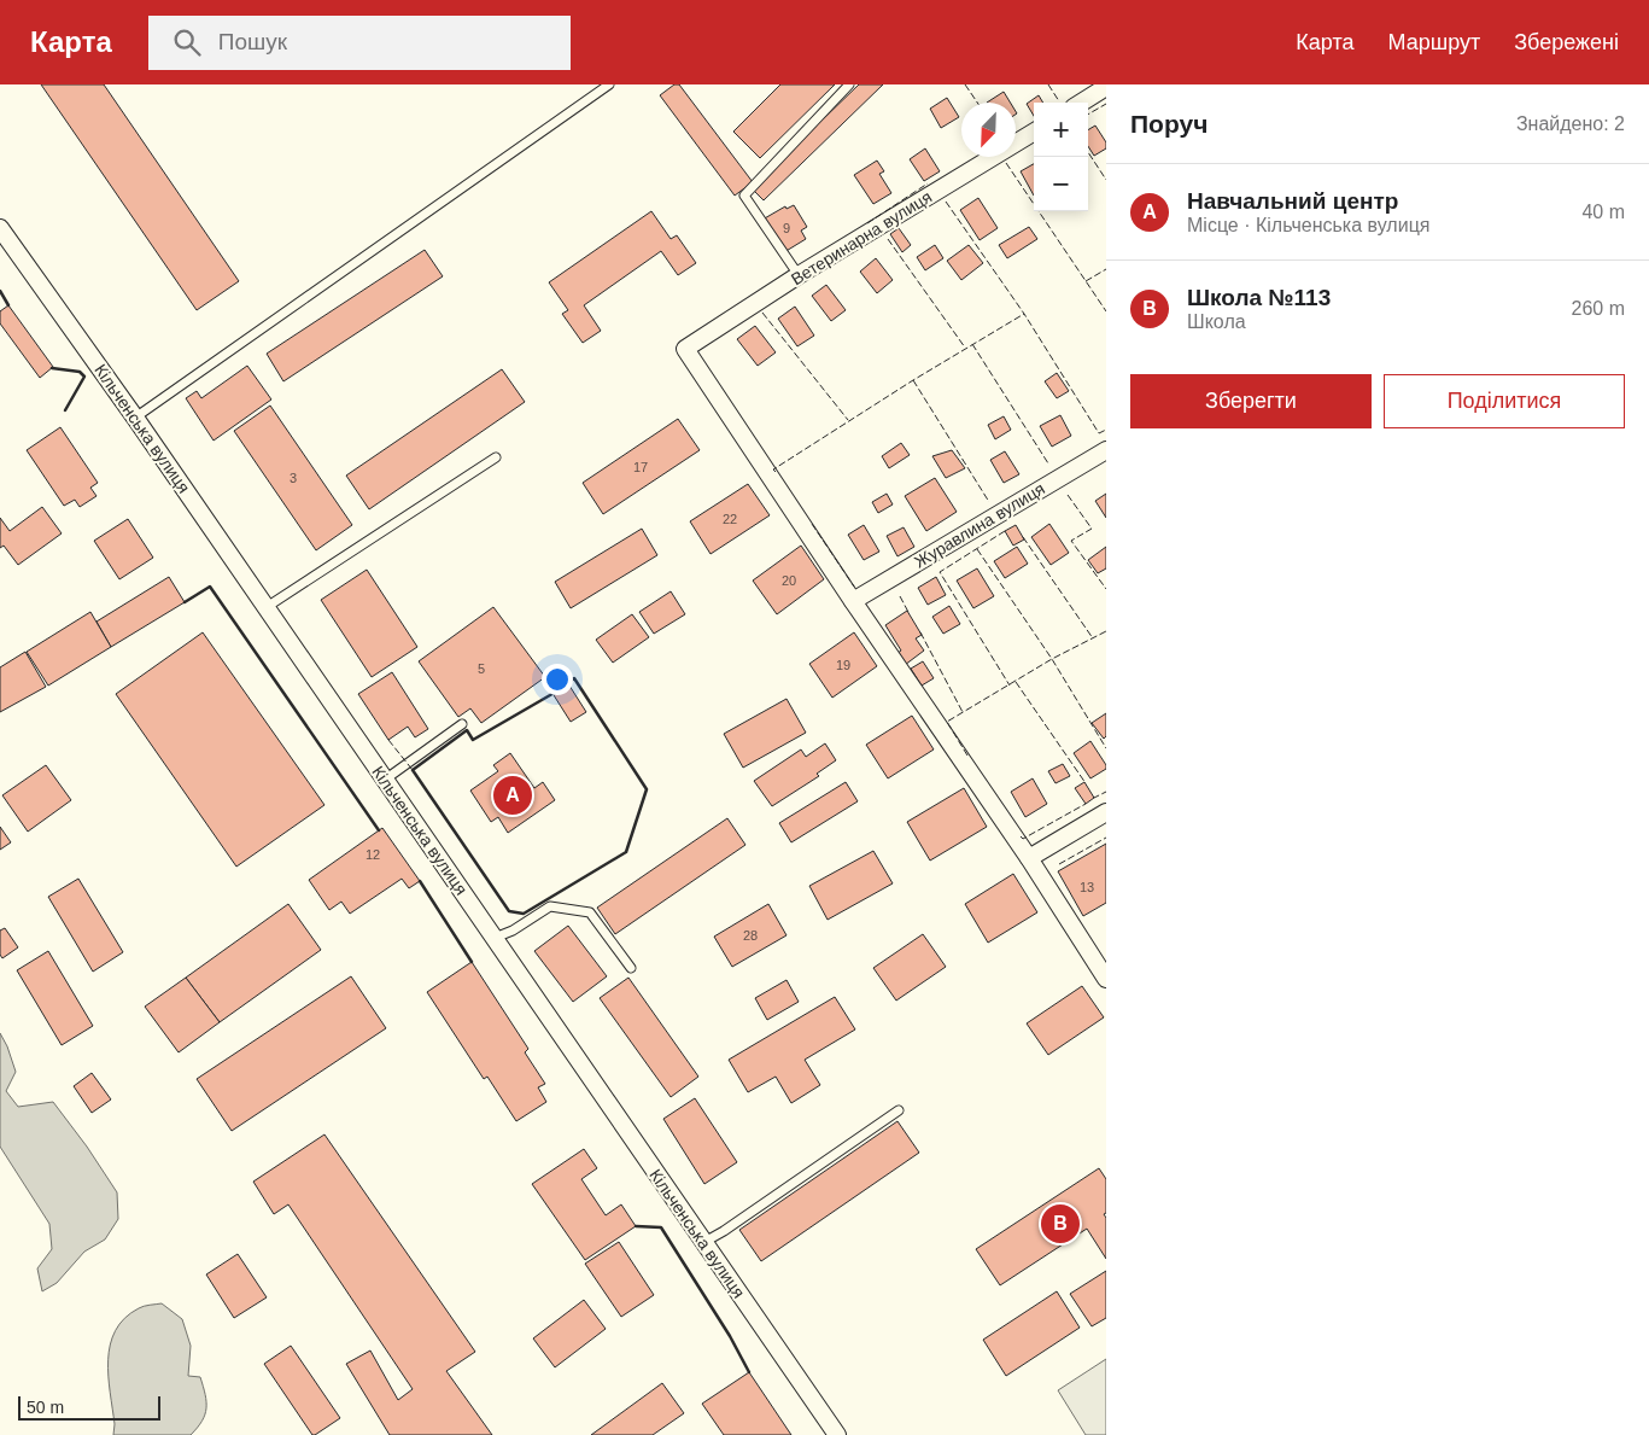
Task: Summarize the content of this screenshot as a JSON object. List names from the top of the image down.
{
  "streets": {
    "street": ["Ветеринарна вулиця", "Кільченська вулиця", "Журавлина вулиця"]
  },
  "crossings": [
    ["Ветеринарна вулиця", "Журавлина вулиця"]
  ],
  "house_numbers": [
    "9",
    "17",
    "3",
    "22",
    "20",
    "19",
    "5",
    "12",
    "13",
    "28"
  ],
  "scale_bar": "50 m",
  "north": "bottom left",
  "page": {
    "header": "Карта",
    "search": "Пошук",
    "nav": ["Карта", "Маршрут", "Збережені"],
    "heading": ["Поруч", "Знайдено: 2"],
    "map_buttons": ["+", "−"],
    "list": [
      {
        "mark": "A",
        "name": "Навчальний центр",
        "note": "Місце · Кільченська вулиця",
        "value": "40 m"
      },
      {
        "mark": "B",
        "name": "Школа №113",
        "note": "Школа",
        "value": "260 m"
      }
    ],
    "buttons": ["Зберегти", "Поділитися"],
    "pins": ["A", "B"],
    "scale": "50 m"
  }
}
